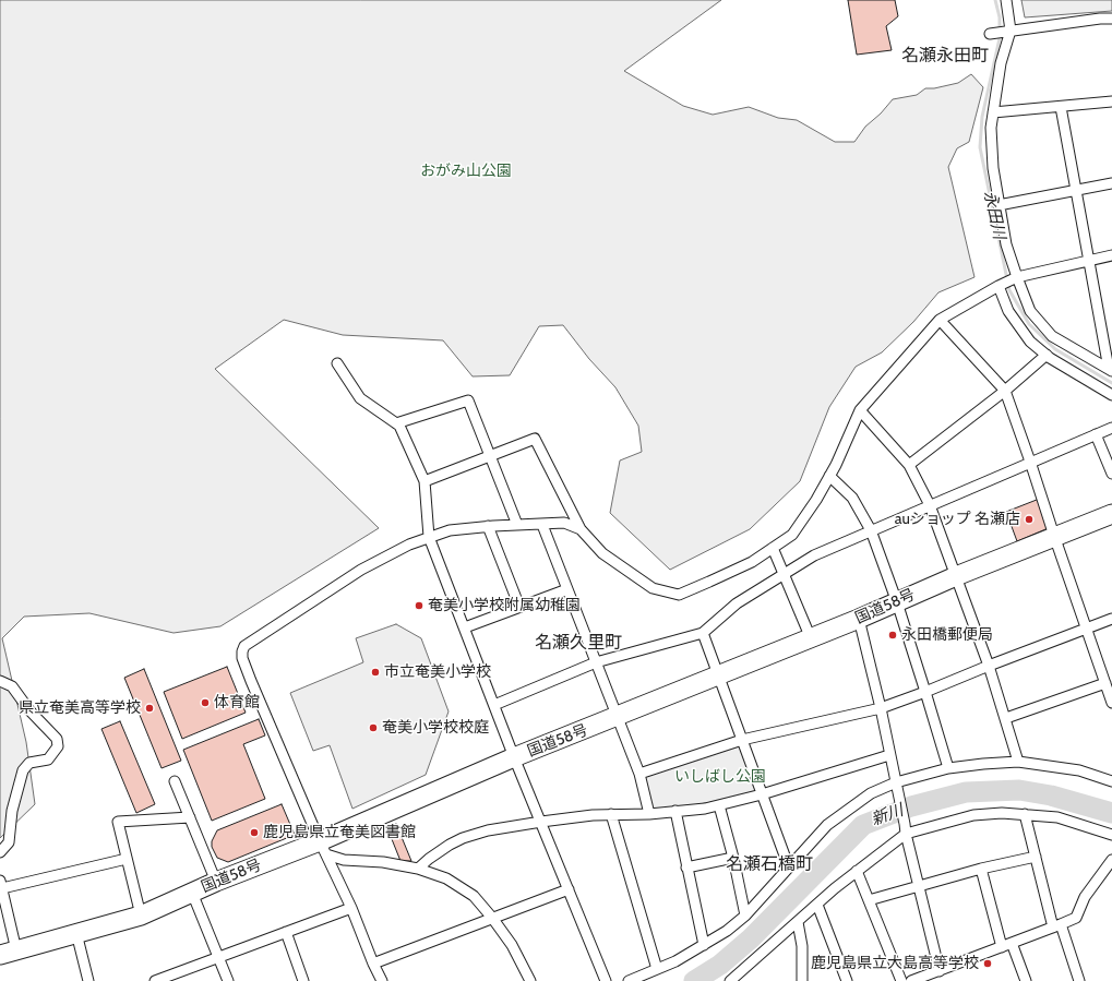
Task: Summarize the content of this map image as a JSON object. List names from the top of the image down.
{
  "streets": {
    "highway": ["国道58号"]
  },
  "districts": ["名瀬永田町", "名瀬久里町", "名瀬石橋町"],
  "water": ["永田川", "新川"],
  "parks": ["おがみ山公園", "いしばし公園"],
  "places": [
    "auショップ 名瀬店",
    "奄美小学校附属幼稚園",
    "永田橋郵便局",
    "市立奄美小学校",
    "体育館",
    "県立奄美高等学校",
    "奄美小学校校庭",
    "鹿児島県立奄美図書館",
    "鹿児島県立大島高等学校"
  ]
}
